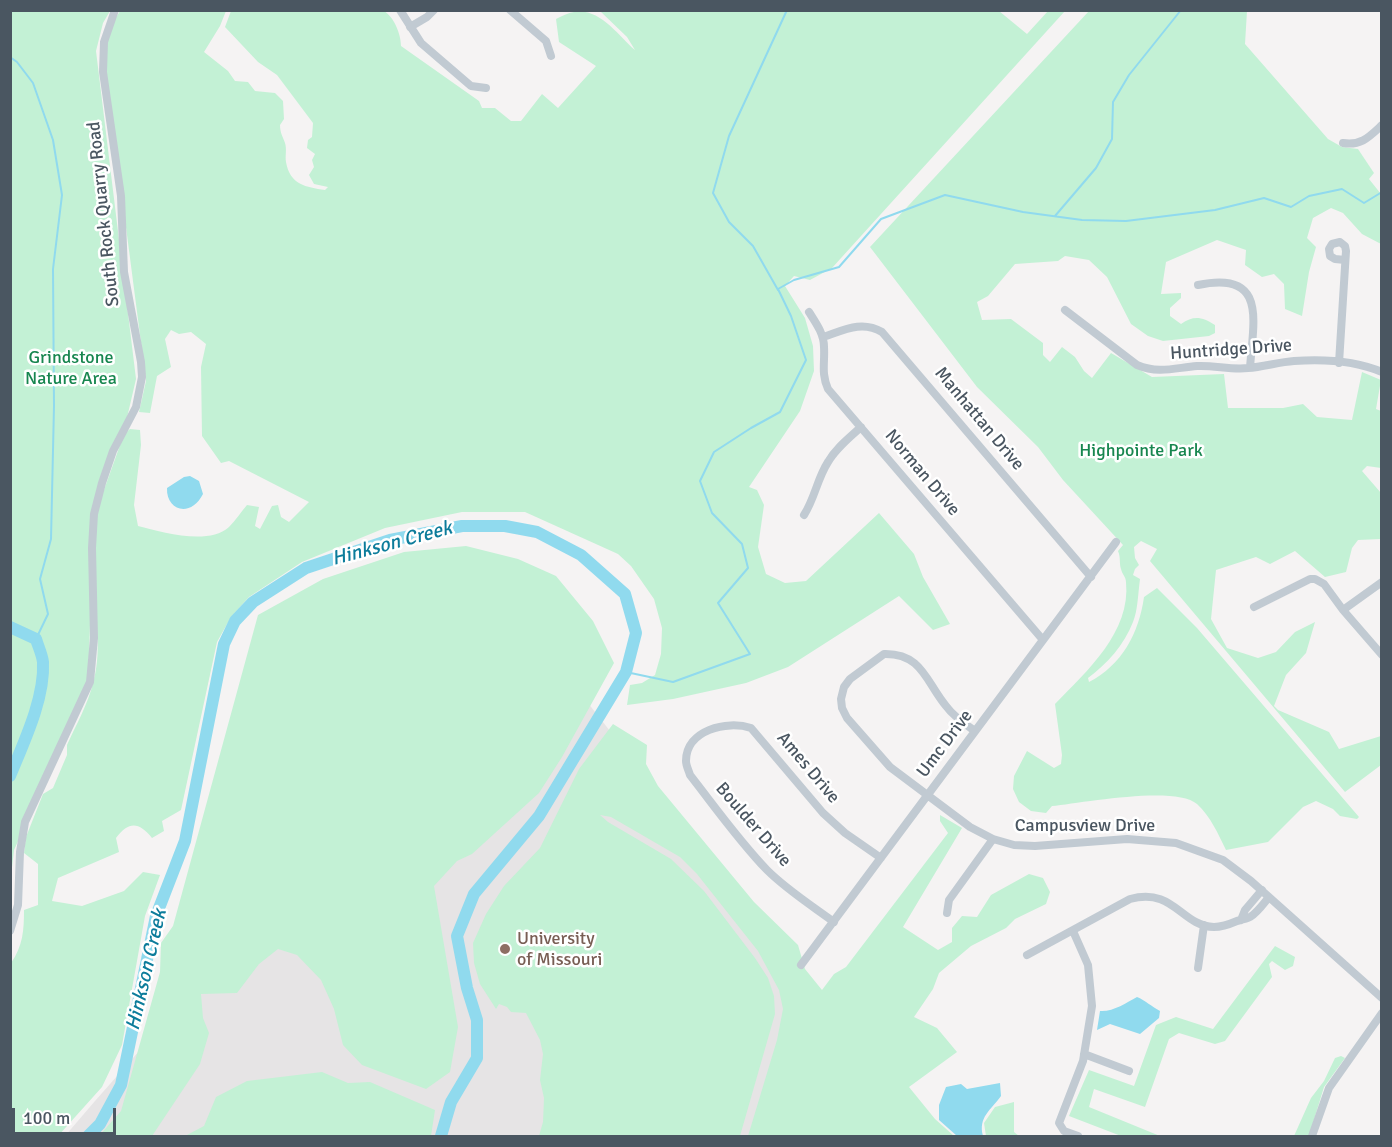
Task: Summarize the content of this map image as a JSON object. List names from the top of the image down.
{
  "streets": {
    "street": [
      "South Rock Quarry Road",
      "Huntridge Drive",
      "Manhattan Drive",
      "Norman Drive",
      "Umc Drive",
      "Ames Drive",
      "Boulder Drive",
      "Campusview Drive"
    ]
  },
  "crossings": [
    ["Manhattan Drive", "Norman Drive"],
    ["Manhattan Drive", "Umc Drive"],
    ["Norman Drive", "Umc Drive"],
    ["Umc Drive", "Ames Drive"],
    ["Umc Drive", "Boulder Drive"],
    ["Umc Drive", "Campusview Drive"],
    ["Ames Drive", "Boulder Drive"]
  ],
  "water": ["Hinkson Creek"],
  "parks": ["Grindstone Nature Area", "Highpointe Park"],
  "places": ["University of Missouri"],
  "scale_bar": "100 m"
}
